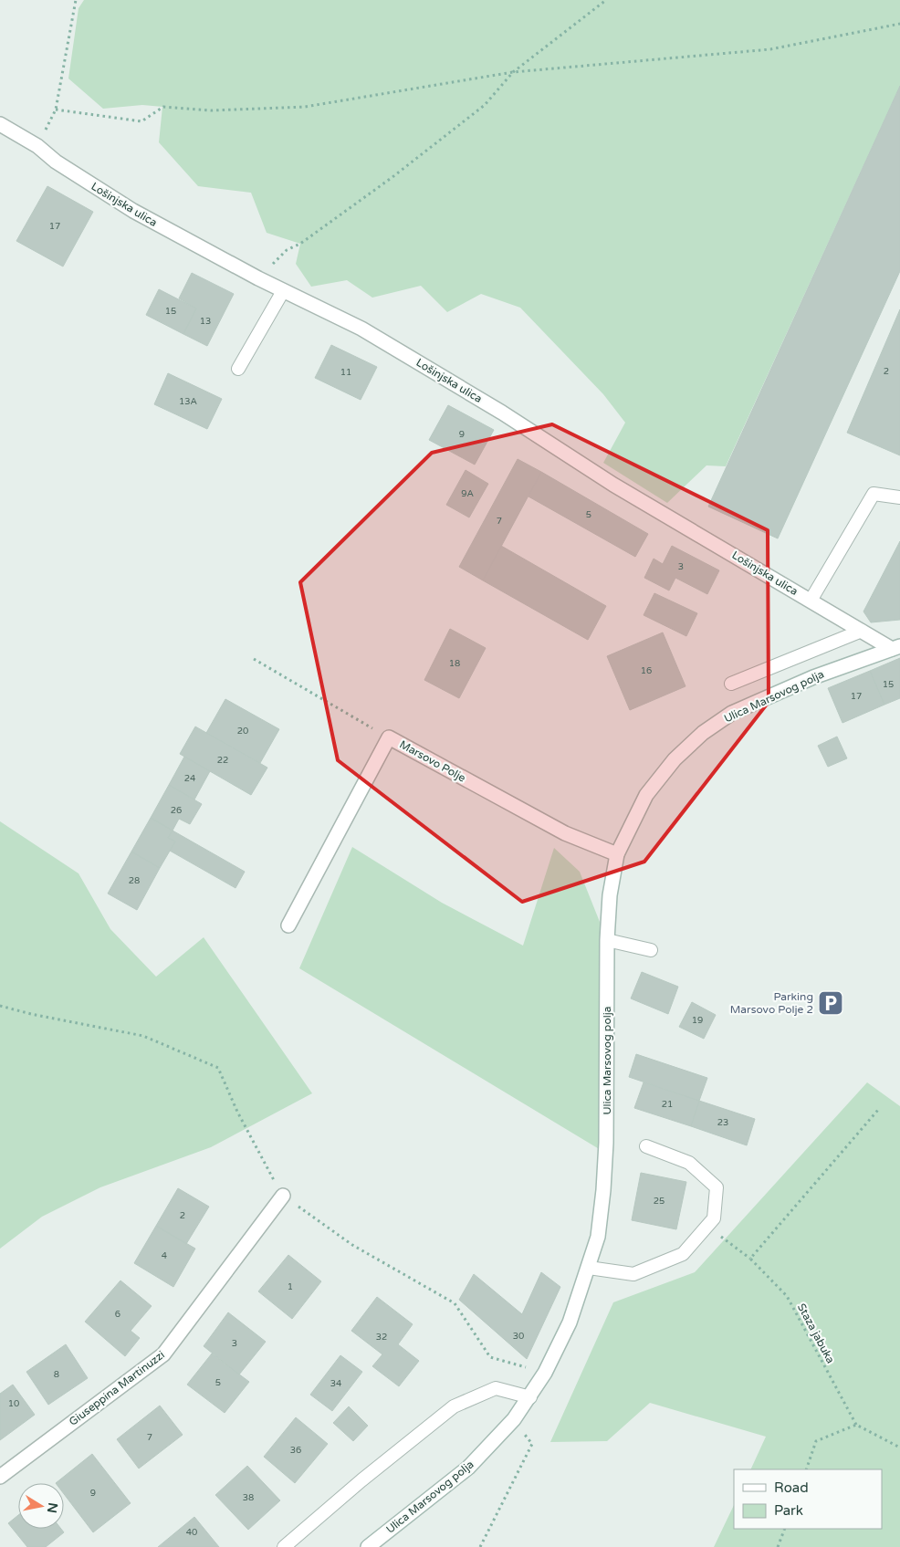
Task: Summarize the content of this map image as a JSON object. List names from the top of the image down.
{
  "streets": {
    "street": [
      "Lošinjska ulica",
      "Ulica Marsovog polja",
      "Marsovo Polje",
      "Giuseppina Martinuzzi"
    ],
    "path": ["Staza jabuka"]
  },
  "crossings": [
    ["Lošinjska ulica", "Ulica Marsovog polja"],
    ["Ulica Marsovog polja", "Marsovo Polje"]
  ],
  "places": {
    "parking": ["Parking Marsovo Polje 2"]
  },
  "house_numbers": [
    "17",
    "15",
    "13",
    "2",
    "11",
    "13A",
    "9",
    "9A",
    "5",
    "7",
    "3",
    "18",
    "16",
    "15",
    "17",
    "20",
    "22",
    "24",
    "26",
    "28",
    "19",
    "21",
    "23",
    "25",
    "2",
    "4",
    "1",
    "6",
    "30",
    "32",
    "3",
    "8",
    "5",
    "34",
    "10",
    "7",
    "36",
    "9",
    "38",
    "40"
  ],
  "legend": ["Road", "Park"],
  "north": "right"
}
